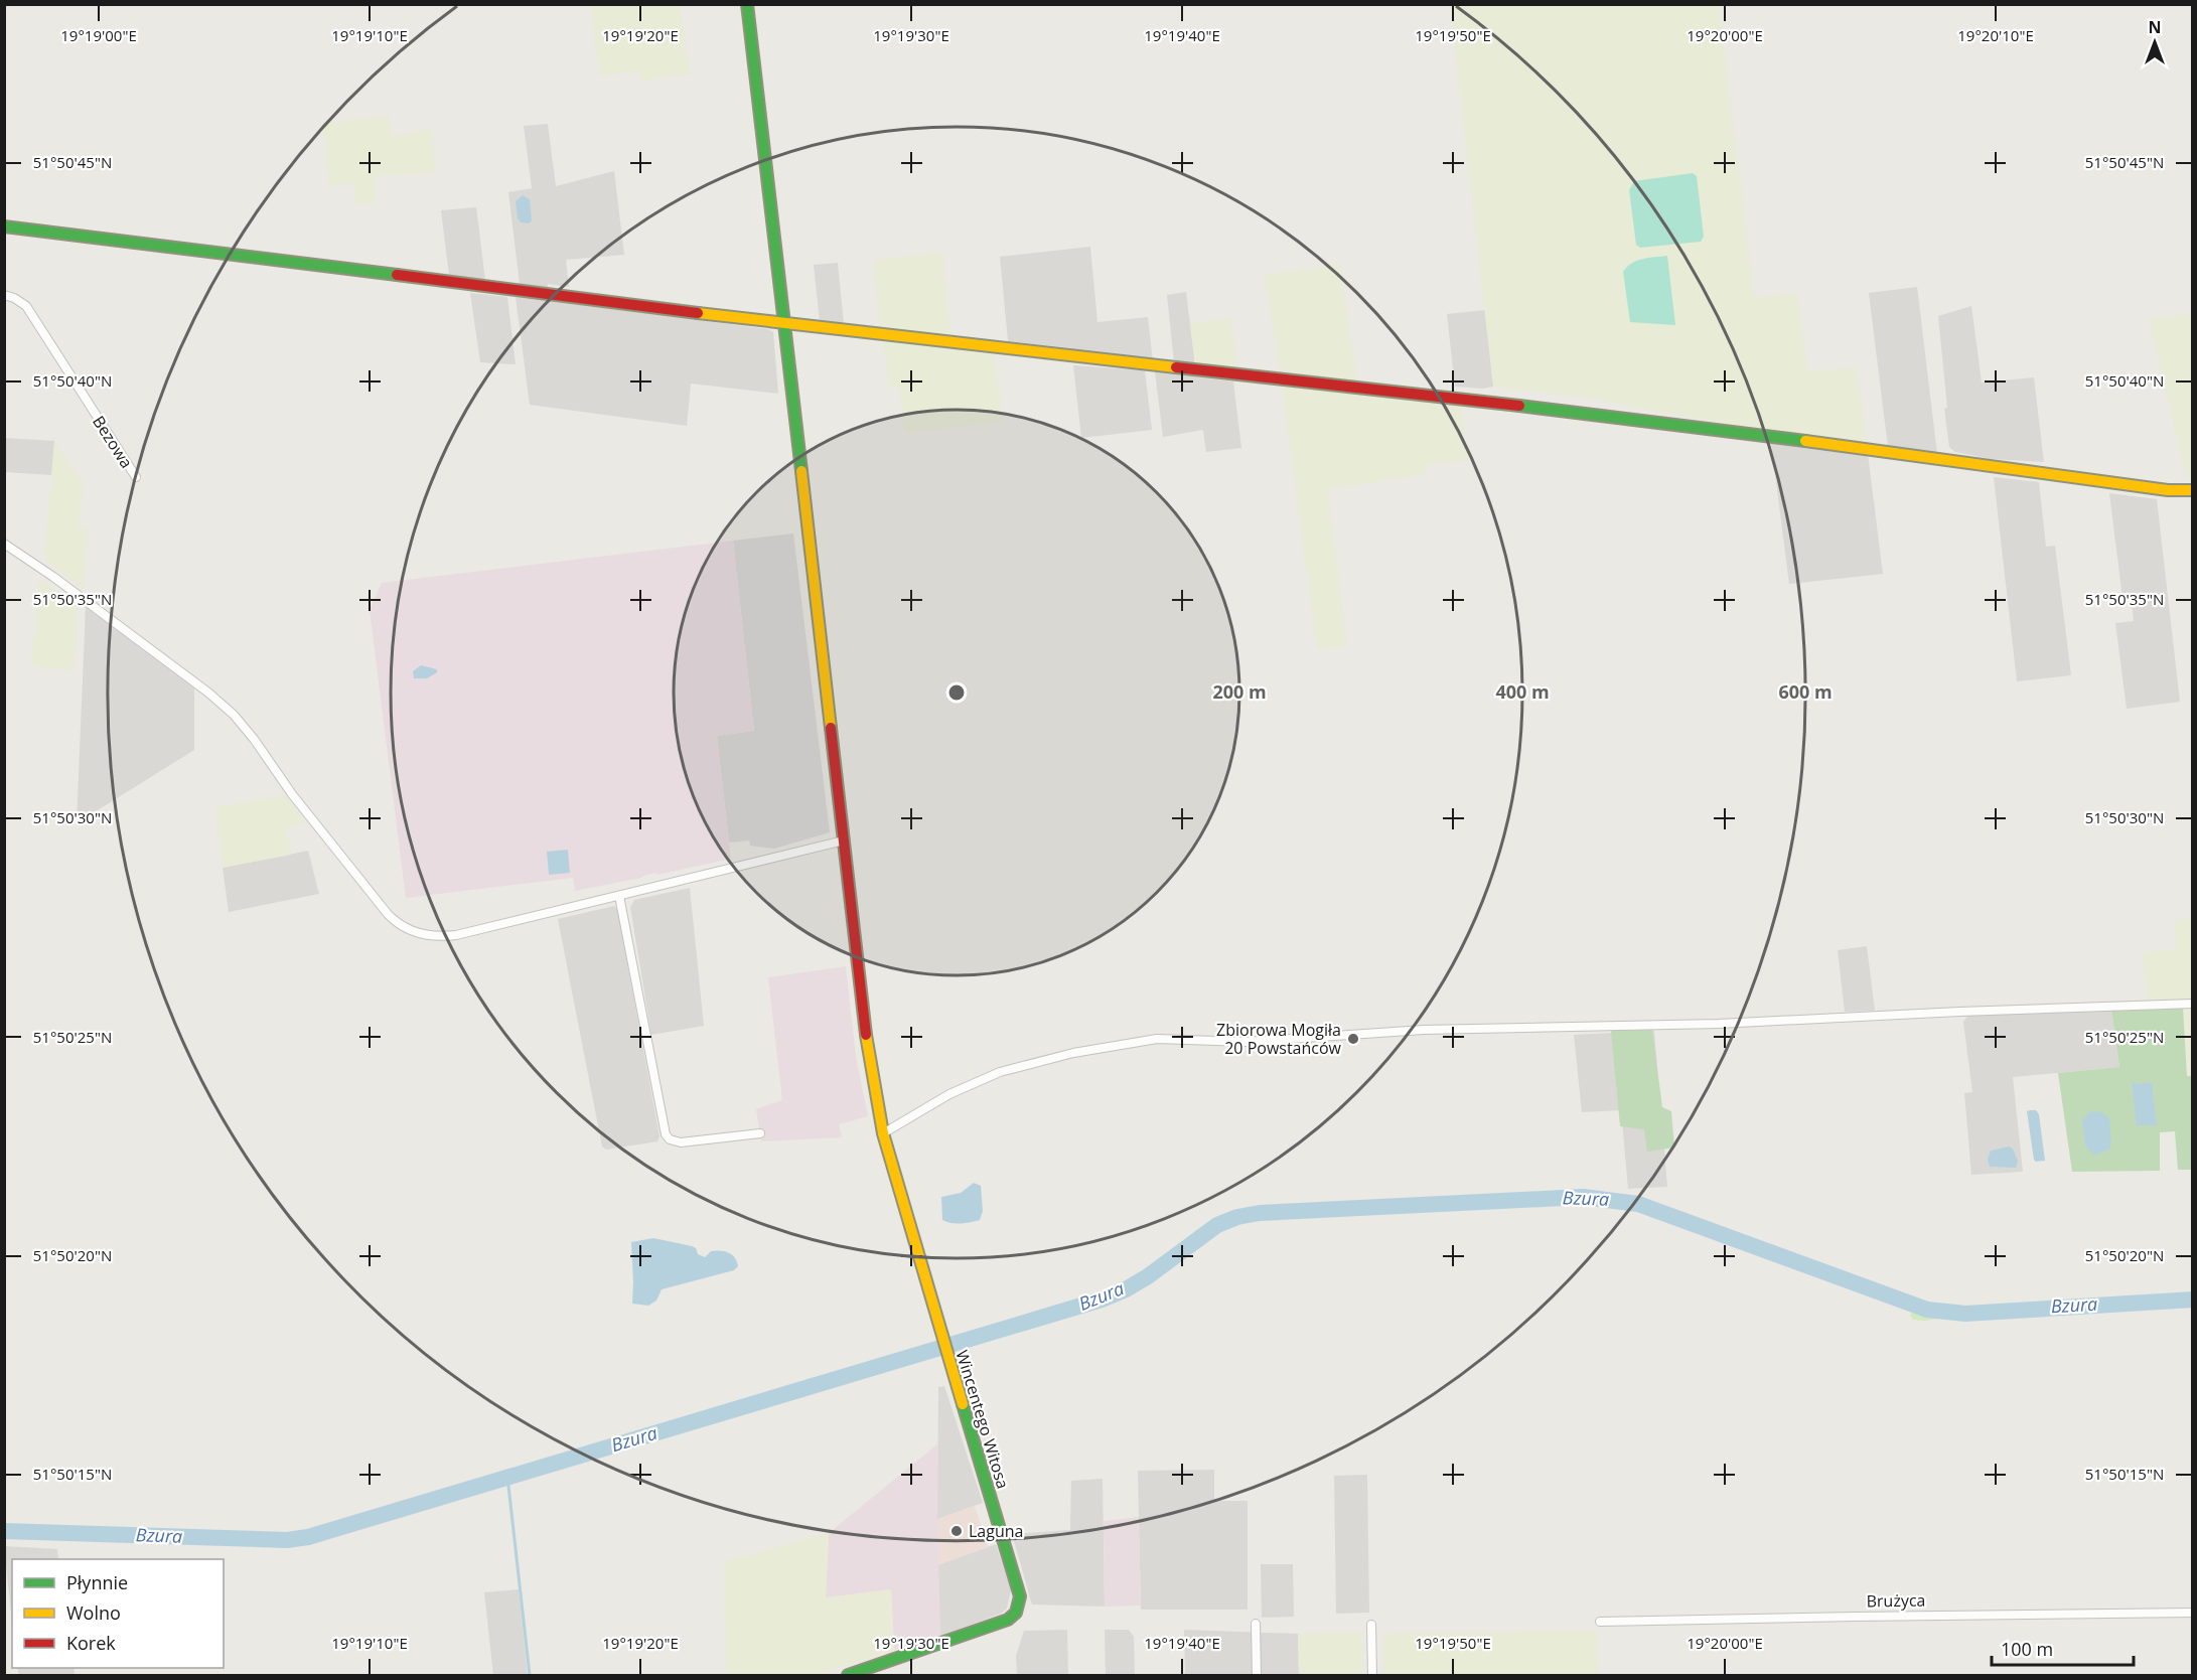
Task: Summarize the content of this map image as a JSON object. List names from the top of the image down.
{
  "streets": {
    "street": ["Bezowa", "Wincentego Witosa", "Brużyca"]
  },
  "water": ["Bzura"],
  "places": ["Zbiorowa Mogiła 20 Powstańców", "Laguna"],
  "legend": ["Płynnie", "Wolno", "Korek"],
  "scale_bar": "100 m",
  "north": "top",
  "coordinates": [
    "19°19'00\"E",
    "19°19'10\"E",
    "19°19'20\"E",
    "19°19'30\"E",
    "19°19'40\"E",
    "19°19'50\"E",
    "19°20'00\"E",
    "19°20'10\"E",
    "51°50'45\"N",
    "51°50'40\"N",
    "51°50'35\"N",
    "51°50'30\"N",
    "51°50'25\"N",
    "51°50'20\"N",
    "51°50'15\"N"
  ],
  "rings": ["200 m", "400 m", "600 m"]
}
